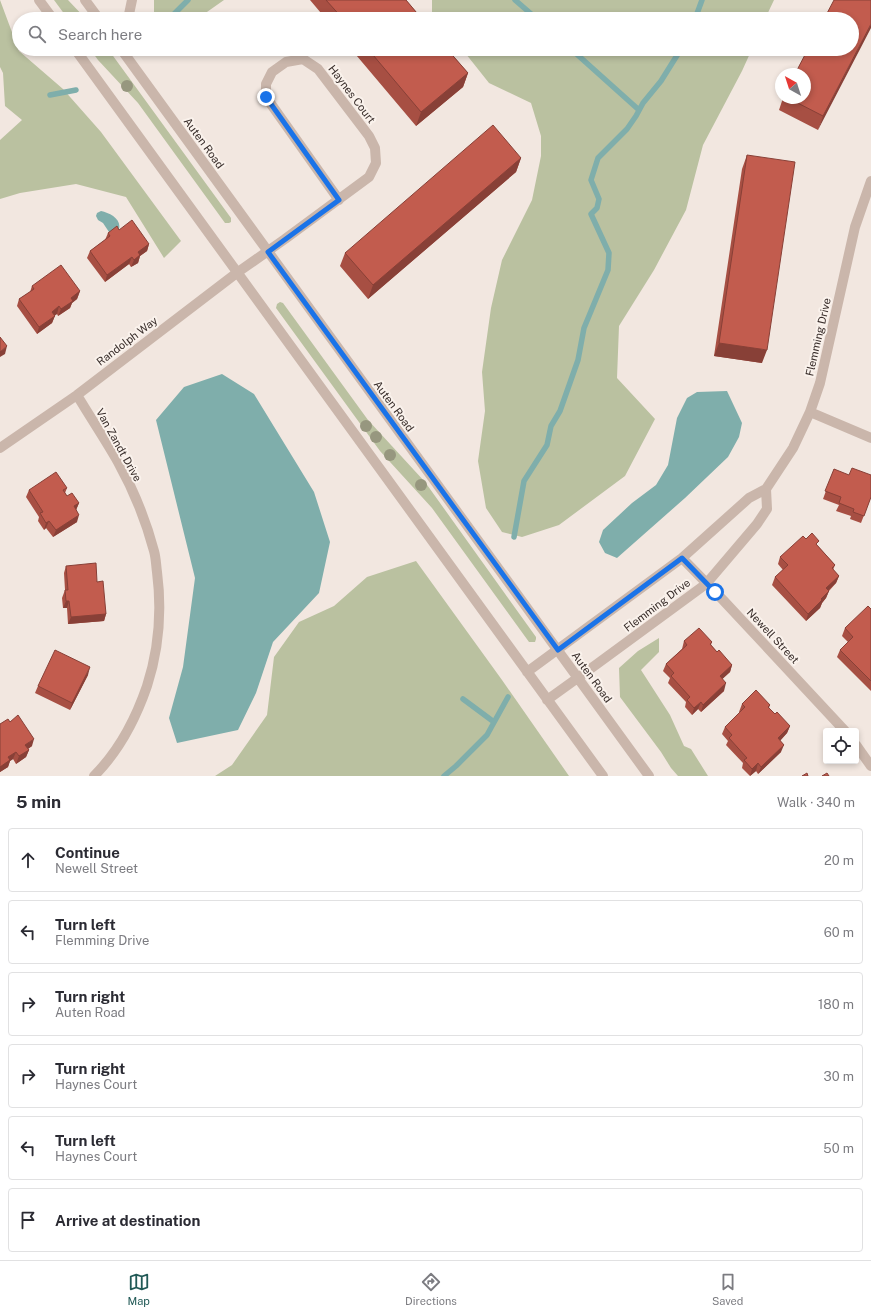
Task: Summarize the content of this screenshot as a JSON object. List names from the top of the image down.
{
  "streets": {
    "street": [
      "Haynes Court",
      "Auten Road",
      "Flemming Drive",
      "Randolph Way",
      "Van Zandt Drive",
      "Newell Street"
    ]
  },
  "crossings": [
    ["Haynes Court", "Auten Road"],
    ["Haynes Court", "Randolph Way"],
    ["Auten Road", "Flemming Drive"],
    ["Auten Road", "Randolph Way"],
    ["Flemming Drive", "Newell Street"],
    ["Randolph Way", "Van Zandt Drive"]
  ],
  "north": "top left",
  "page": {
    "search": "Search here",
    "heading": ["5 min", "Walk · 340 m"],
    "list": [
      ["Continue", "Newell Street", "20 m"],
      ["Turn left", "Flemming Drive", "60 m"],
      ["Turn right", "Auten Road", "180 m"],
      ["Turn right", "Haynes Court", "30 m"],
      ["Turn left", "Haynes Court", "50 m"],
      "Arrive at destination"
    ],
    "nav": ["Map", "Directions", "Saved"]
  }
}
